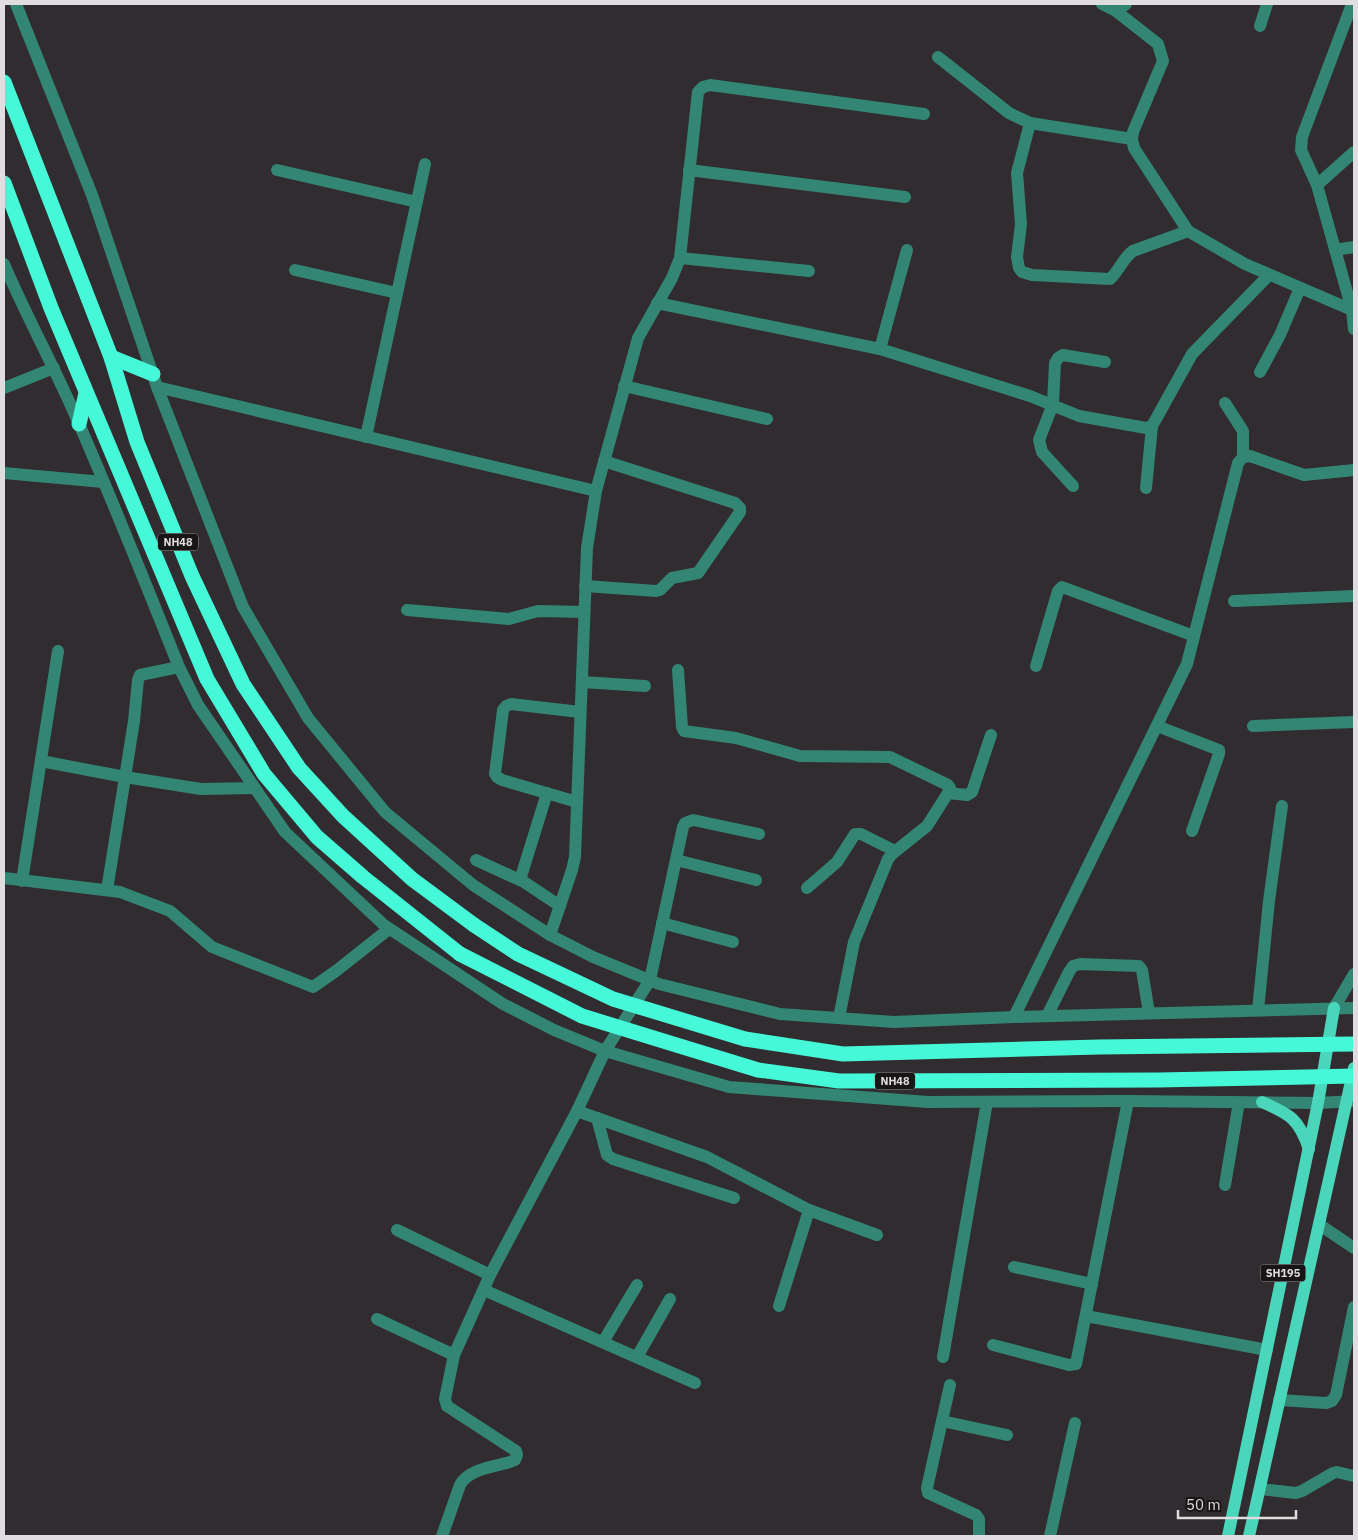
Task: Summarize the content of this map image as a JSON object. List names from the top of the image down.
{
  "streets": {
    "highway": ["NH48"],
    "main road": ["SH195"]
  },
  "scale_bar": "50 m"
}
